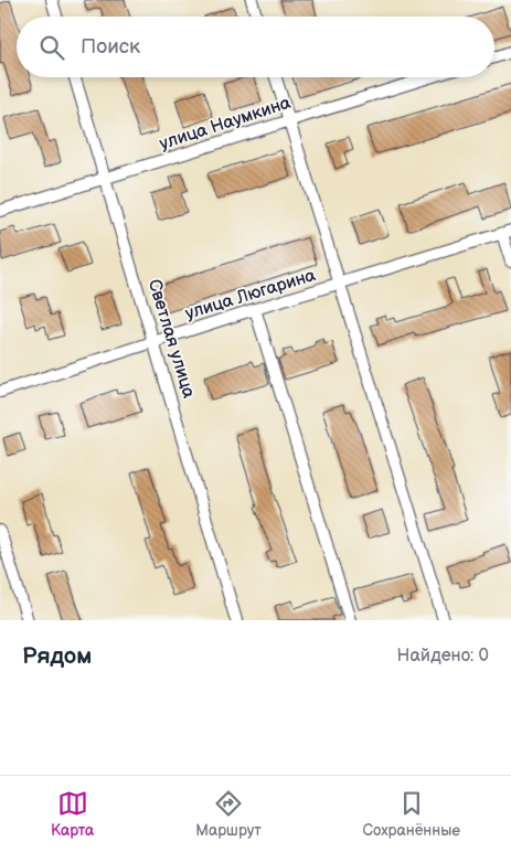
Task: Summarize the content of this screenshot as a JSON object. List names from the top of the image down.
{
  "streets": {
    "street": ["улица Наумкина", "улица Люгарина", "Светлая улица"]
  },
  "crossings": [
    ["улица Наумкина", "Светлая улица"],
    ["улица Люгарина", "Светлая улица"]
  ],
  "page": {
    "search": "Поиск",
    "heading": ["Рядом", "Найдено: 0"],
    "nav": ["Карта", "Маршрут", "Сохранённые"]
  }
}
